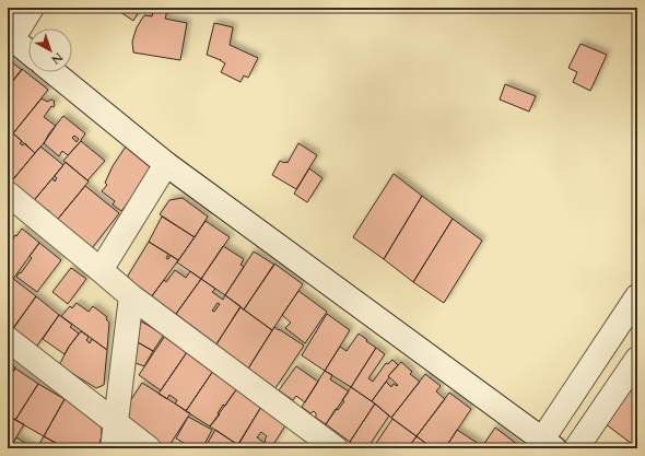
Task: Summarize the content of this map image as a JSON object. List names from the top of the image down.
{
  "north": "bottom right"
}
